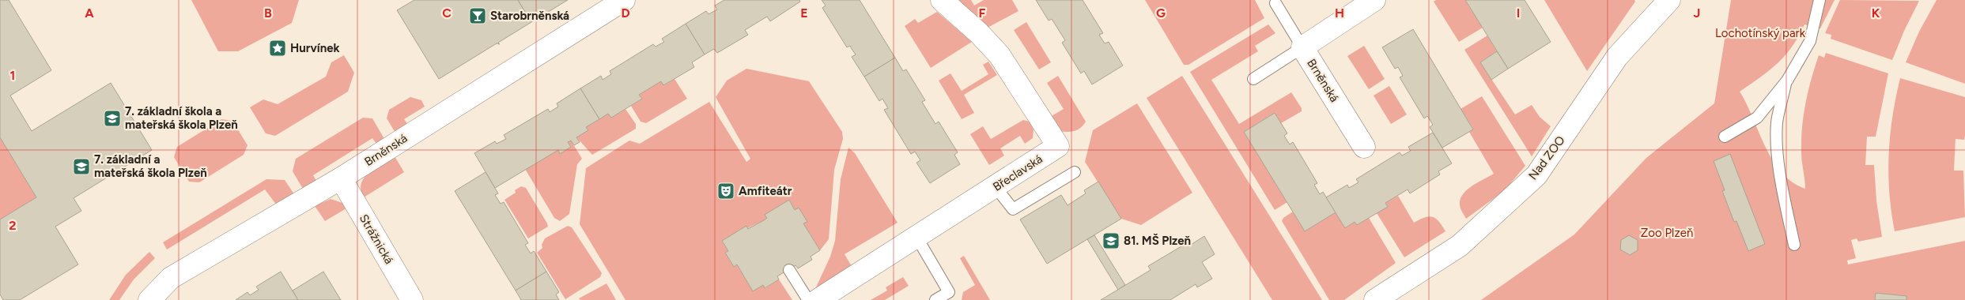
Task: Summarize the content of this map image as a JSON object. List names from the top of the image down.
{
  "streets": {
    "street": [
      "Brněnská",
      "Nad ZOO",
      "Břeclavská",
      "Strážnická"
    ]
  },
  "crossings": [
    ["Brněnská", "Strážnická"]
  ],
  "parks": ["Lochotínský park", "Zoo Plzeň"],
  "places": {
    "bar": ["Starobrněnská"],
    "place": ["Hurvínek"],
    "school or university": ["7. základní škola a mateřská škola Plzeň", "7. základní a mateřská škola Plzeň", "81. MŠ Plzeň"],
    "theatre": ["Amfiteátr"]
  },
  "grid": {
    "columns": [
      "A",
      "B",
      "C",
      "D",
      "E",
      "F",
      "G",
      "H",
      "I",
      "J",
      "K"
    ],
    "rows": ["1", "2"]
  }
}
